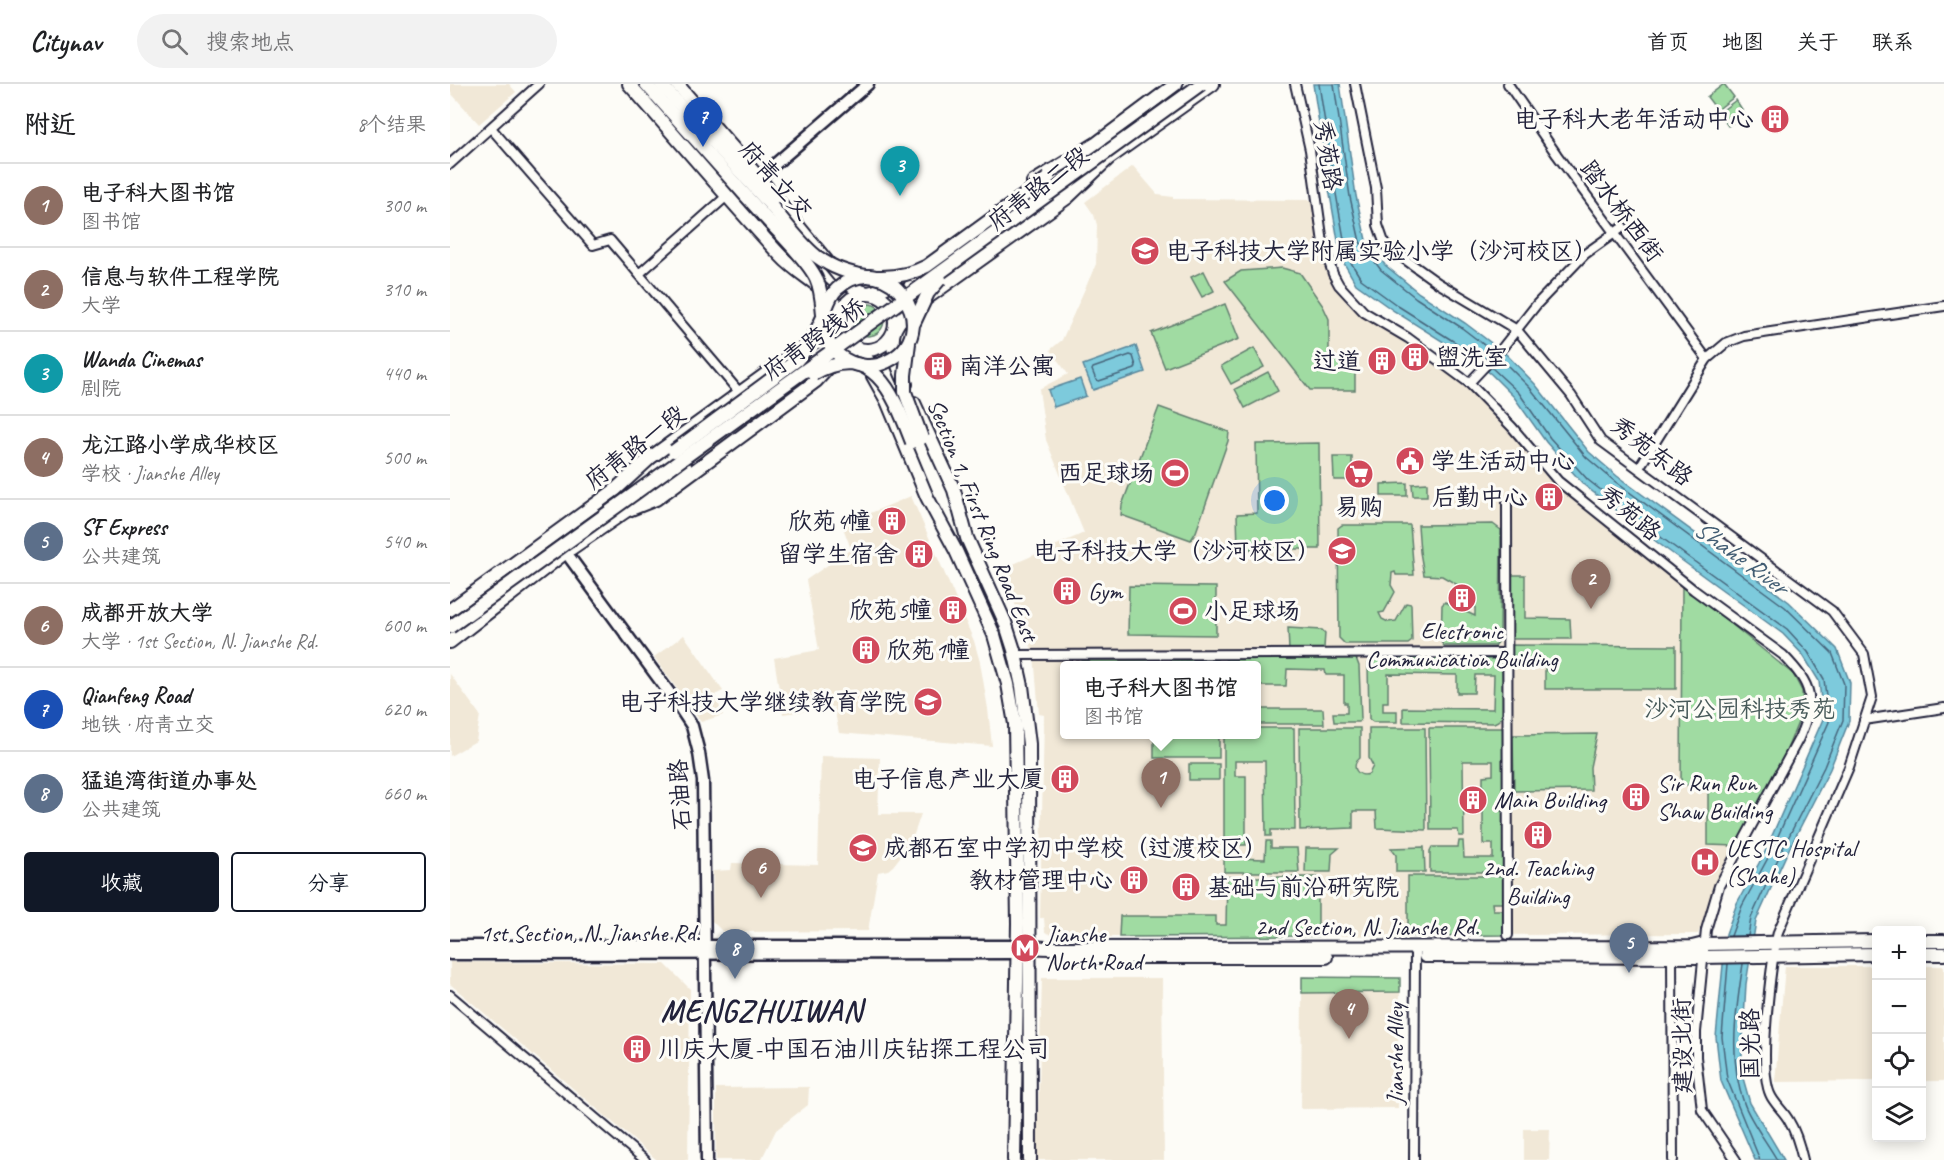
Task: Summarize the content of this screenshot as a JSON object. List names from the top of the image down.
{
  "streets": {
    "main road": [
      "府青立交",
      "府青路二段",
      "府青跨线桥",
      "府青路一段",
      "Section 1, First Ring Road East",
      "2nd Section, N. Jianshe Rd."
    ],
    "street": [
      "秀苑路",
      "踏水桥西街",
      "秀苑东路",
      "石油路",
      "1st Section, N. Jianshe Rd.",
      "国光路",
      "建设北街",
      "Jianshe Alley"
    ]
  },
  "crossings": [
    ["秀苑路", "2nd Section, N. Jianshe Rd."],
    ["秀苑路", "建设北街"],
    ["府青立交", "府青路二段"],
    ["府青立交", "府青路一段"],
    ["府青立交", "Section 1, First Ring Road East"],
    ["府青路二段", "府青路一段"],
    ["府青路二段", "Section 1, First Ring Road East"],
    ["府青路一段", "Section 1, First Ring Road East"],
    ["府青路一段", "石油路"],
    ["秀苑东路", "2nd Section, N. Jianshe Rd."],
    ["秀苑东路", "国光路"],
    ["Section 1, First Ring Road East", "2nd Section, N. Jianshe Rd."],
    ["Section 1, First Ring Road East", "1st Section, N. Jianshe Rd."],
    ["石油路", "1st Section, N. Jianshe Rd."],
    ["2nd Section, N. Jianshe Rd.", "1st Section, N. Jianshe Rd."],
    ["2nd Section, N. Jianshe Rd.", "国光路"],
    ["2nd Section, N. Jianshe Rd.", "建设北街"],
    ["2nd Section, N. Jianshe Rd.", "Jianshe Alley"]
  ],
  "districts": ["MENGZHUIWAN"],
  "water": ["Shahe River"],
  "parks": ["沙河公园科技秀苑"],
  "places": {
    "building": [
      "电子科大老年活动中心",
      "盥洗室",
      "过道",
      "南洋公寓",
      "后勤中心",
      "欣苑4幢",
      "留学生宿舍",
      "Gym",
      "Electronic Communication Building",
      "欣苑5幢",
      "欣苑1幢",
      "电子信息产业大厦",
      "Sir Run Run Shaw Building",
      "Main Building",
      "2nd. Teaching Building",
      "教材管理中心",
      "基础与前沿研究院",
      "川庆大厦-中国石油川庆钻探工程公司"
    ],
    "school or university": [
      "电子科技大学附属实验小学（沙河校区）",
      "电子科技大学（沙河校区）",
      "电子科技大学继续教育学院",
      "成都石室中学初中学校（过渡校区）"
    ],
    "public building": ["学生活动中心"],
    "sports": ["西足球场", "小足球场"],
    "supermarket": ["易购"],
    "hospital": ["UESTC Hospital (Shahe)"],
    "metro station": ["Jianshe North Road"]
  },
  "page": {
    "header": "Citynav",
    "search": "搜索地点",
    "nav": [
      "首页",
      "地图",
      "关于",
      "联系"
    ],
    "heading": ["附近", "8个结果"],
    "pins": [
      "7",
      "3",
      "2",
      "1",
      "6",
      "5",
      "8",
      "4"
    ],
    "list": [
      {
        "mark": "1",
        "name": "电子科大图书馆",
        "note": "图书馆",
        "value": "300 m"
      },
      {
        "mark": "2",
        "name": "信息与软件工程学院",
        "note": "大学",
        "value": "310 m"
      },
      {
        "mark": "3",
        "name": "Wanda Cinemas",
        "note": "剧院",
        "value": "440 m"
      },
      {
        "mark": "4",
        "name": "龙江路小学成华校区",
        "note": "学校 · Jianshe Alley",
        "value": "500 m"
      },
      {
        "mark": "5",
        "name": "SF Express",
        "note": "公共建筑",
        "value": "540 m"
      },
      {
        "mark": "6",
        "name": "成都开放大学",
        "note": "大学 · 1st Section, N. Jianshe Rd.",
        "value": "600 m"
      },
      {
        "mark": "7",
        "name": "Qianfeng Road",
        "note": "地铁 · 府青立交",
        "value": "620 m"
      },
      {
        "mark": "8",
        "name": "猛追湾街道办事处",
        "note": "公共建筑",
        "value": "660 m"
      }
    ],
    "popup": ["电子科大图书馆", "图书馆"],
    "buttons": ["收藏", "分享"],
    "map_buttons": ["+", "−"]
  }
}
